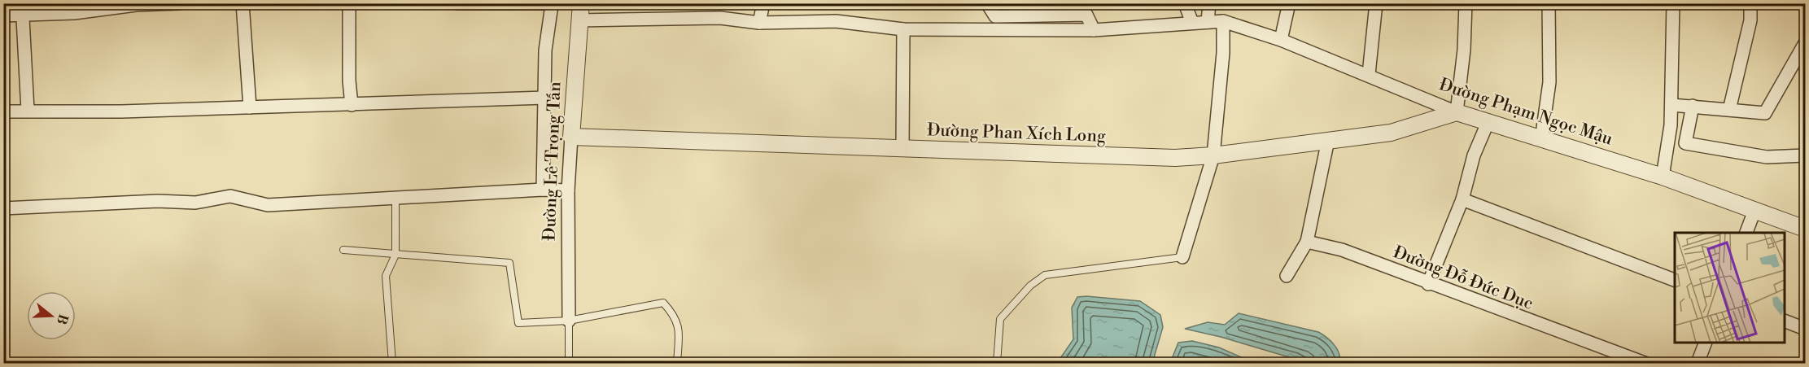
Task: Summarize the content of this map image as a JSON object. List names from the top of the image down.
{
  "streets": {
    "street": [
      "Đường Phạm Ngọc Mậu",
      "Đường Phan Xích Long",
      "Đường Lê Trọng Tấn",
      "Đường Đỗ Đức Dục"
    ]
  },
  "crossings": [
    ["Đường Phạm Ngọc Mậu", "Đường Phan Xích Long"],
    ["Đường Phạm Ngọc Mậu", "Đường Lê Trọng Tấn"],
    ["Đường Phan Xích Long", "Đường Lê Trọng Tấn"]
  ],
  "north": "right"
}
